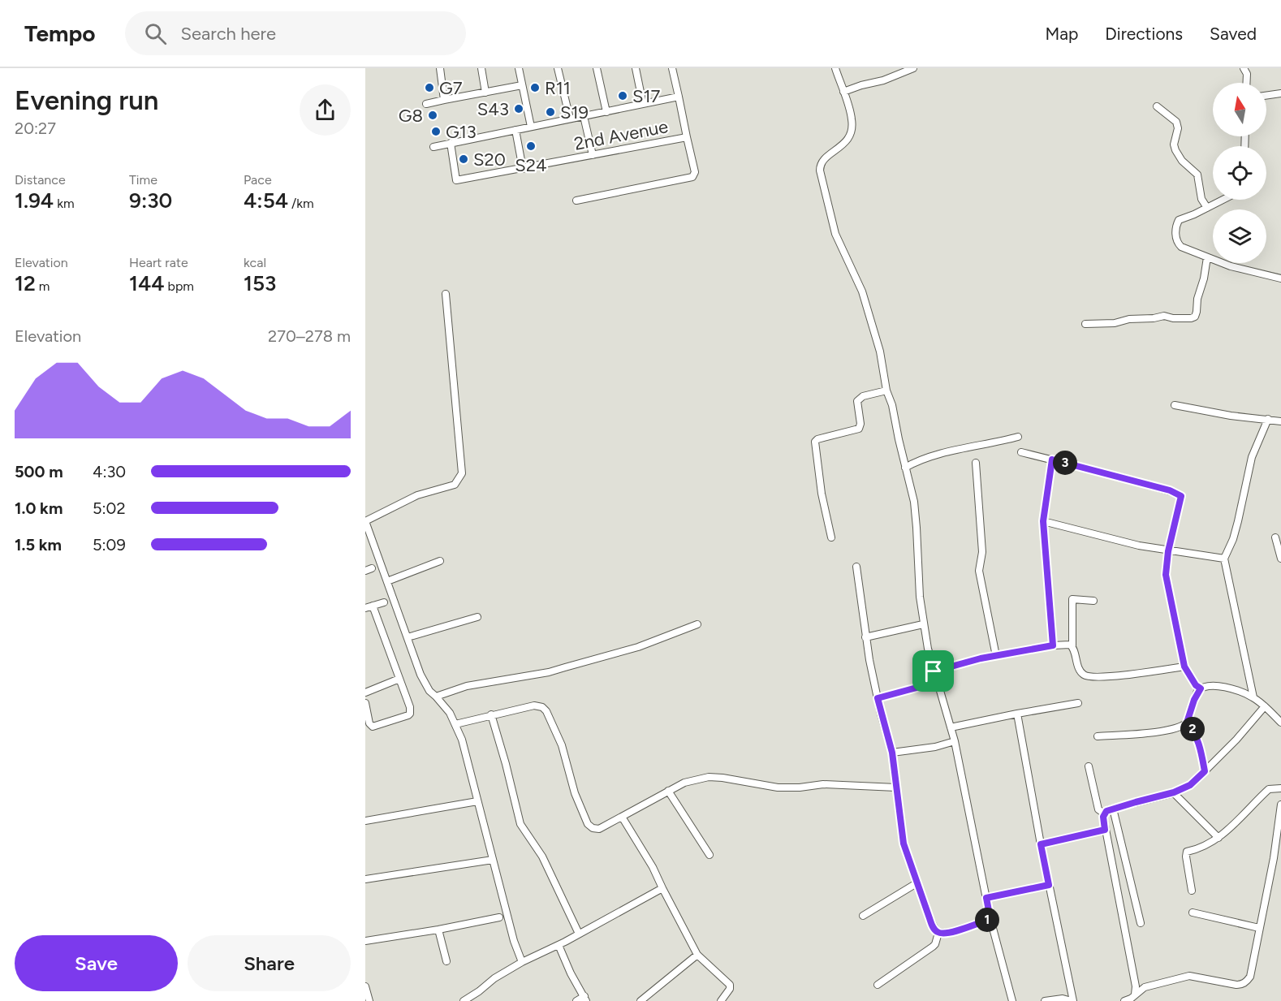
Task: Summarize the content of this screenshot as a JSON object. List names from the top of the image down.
{
  "streets": {
    "street": ["2nd Avenue"]
  },
  "places": [
    "G7",
    "R11",
    "S17",
    "S43",
    "S19",
    "G8",
    "G13",
    "S24",
    "S20"
  ],
  "north": "top",
  "page": {
    "header": "Tempo",
    "search": "Search here",
    "nav": ["Map", "Directions", "Saved"],
    "heading": ["Evening run", "20:27"],
    "stats": [
      ["Distance", "1.94 km"],
      ["Time", "9:30"],
      ["Pace", "4:54 /km"],
      ["Elevation", "12 m"],
      ["Heart rate", "144 bpm"],
      ["kcal", "153"]
    ],
    "chart": ["Elevation", "270–278 m"],
    "pins": ["3", "2", "1"],
    "list": [
      {
        "name": "500 m",
        "note": "4:30"
      },
      {
        "name": "1.0 km",
        "note": "5:02"
      },
      {
        "name": "1.5 km",
        "note": "5:09"
      }
    ],
    "buttons": ["Save", "Share"]
  }
}
